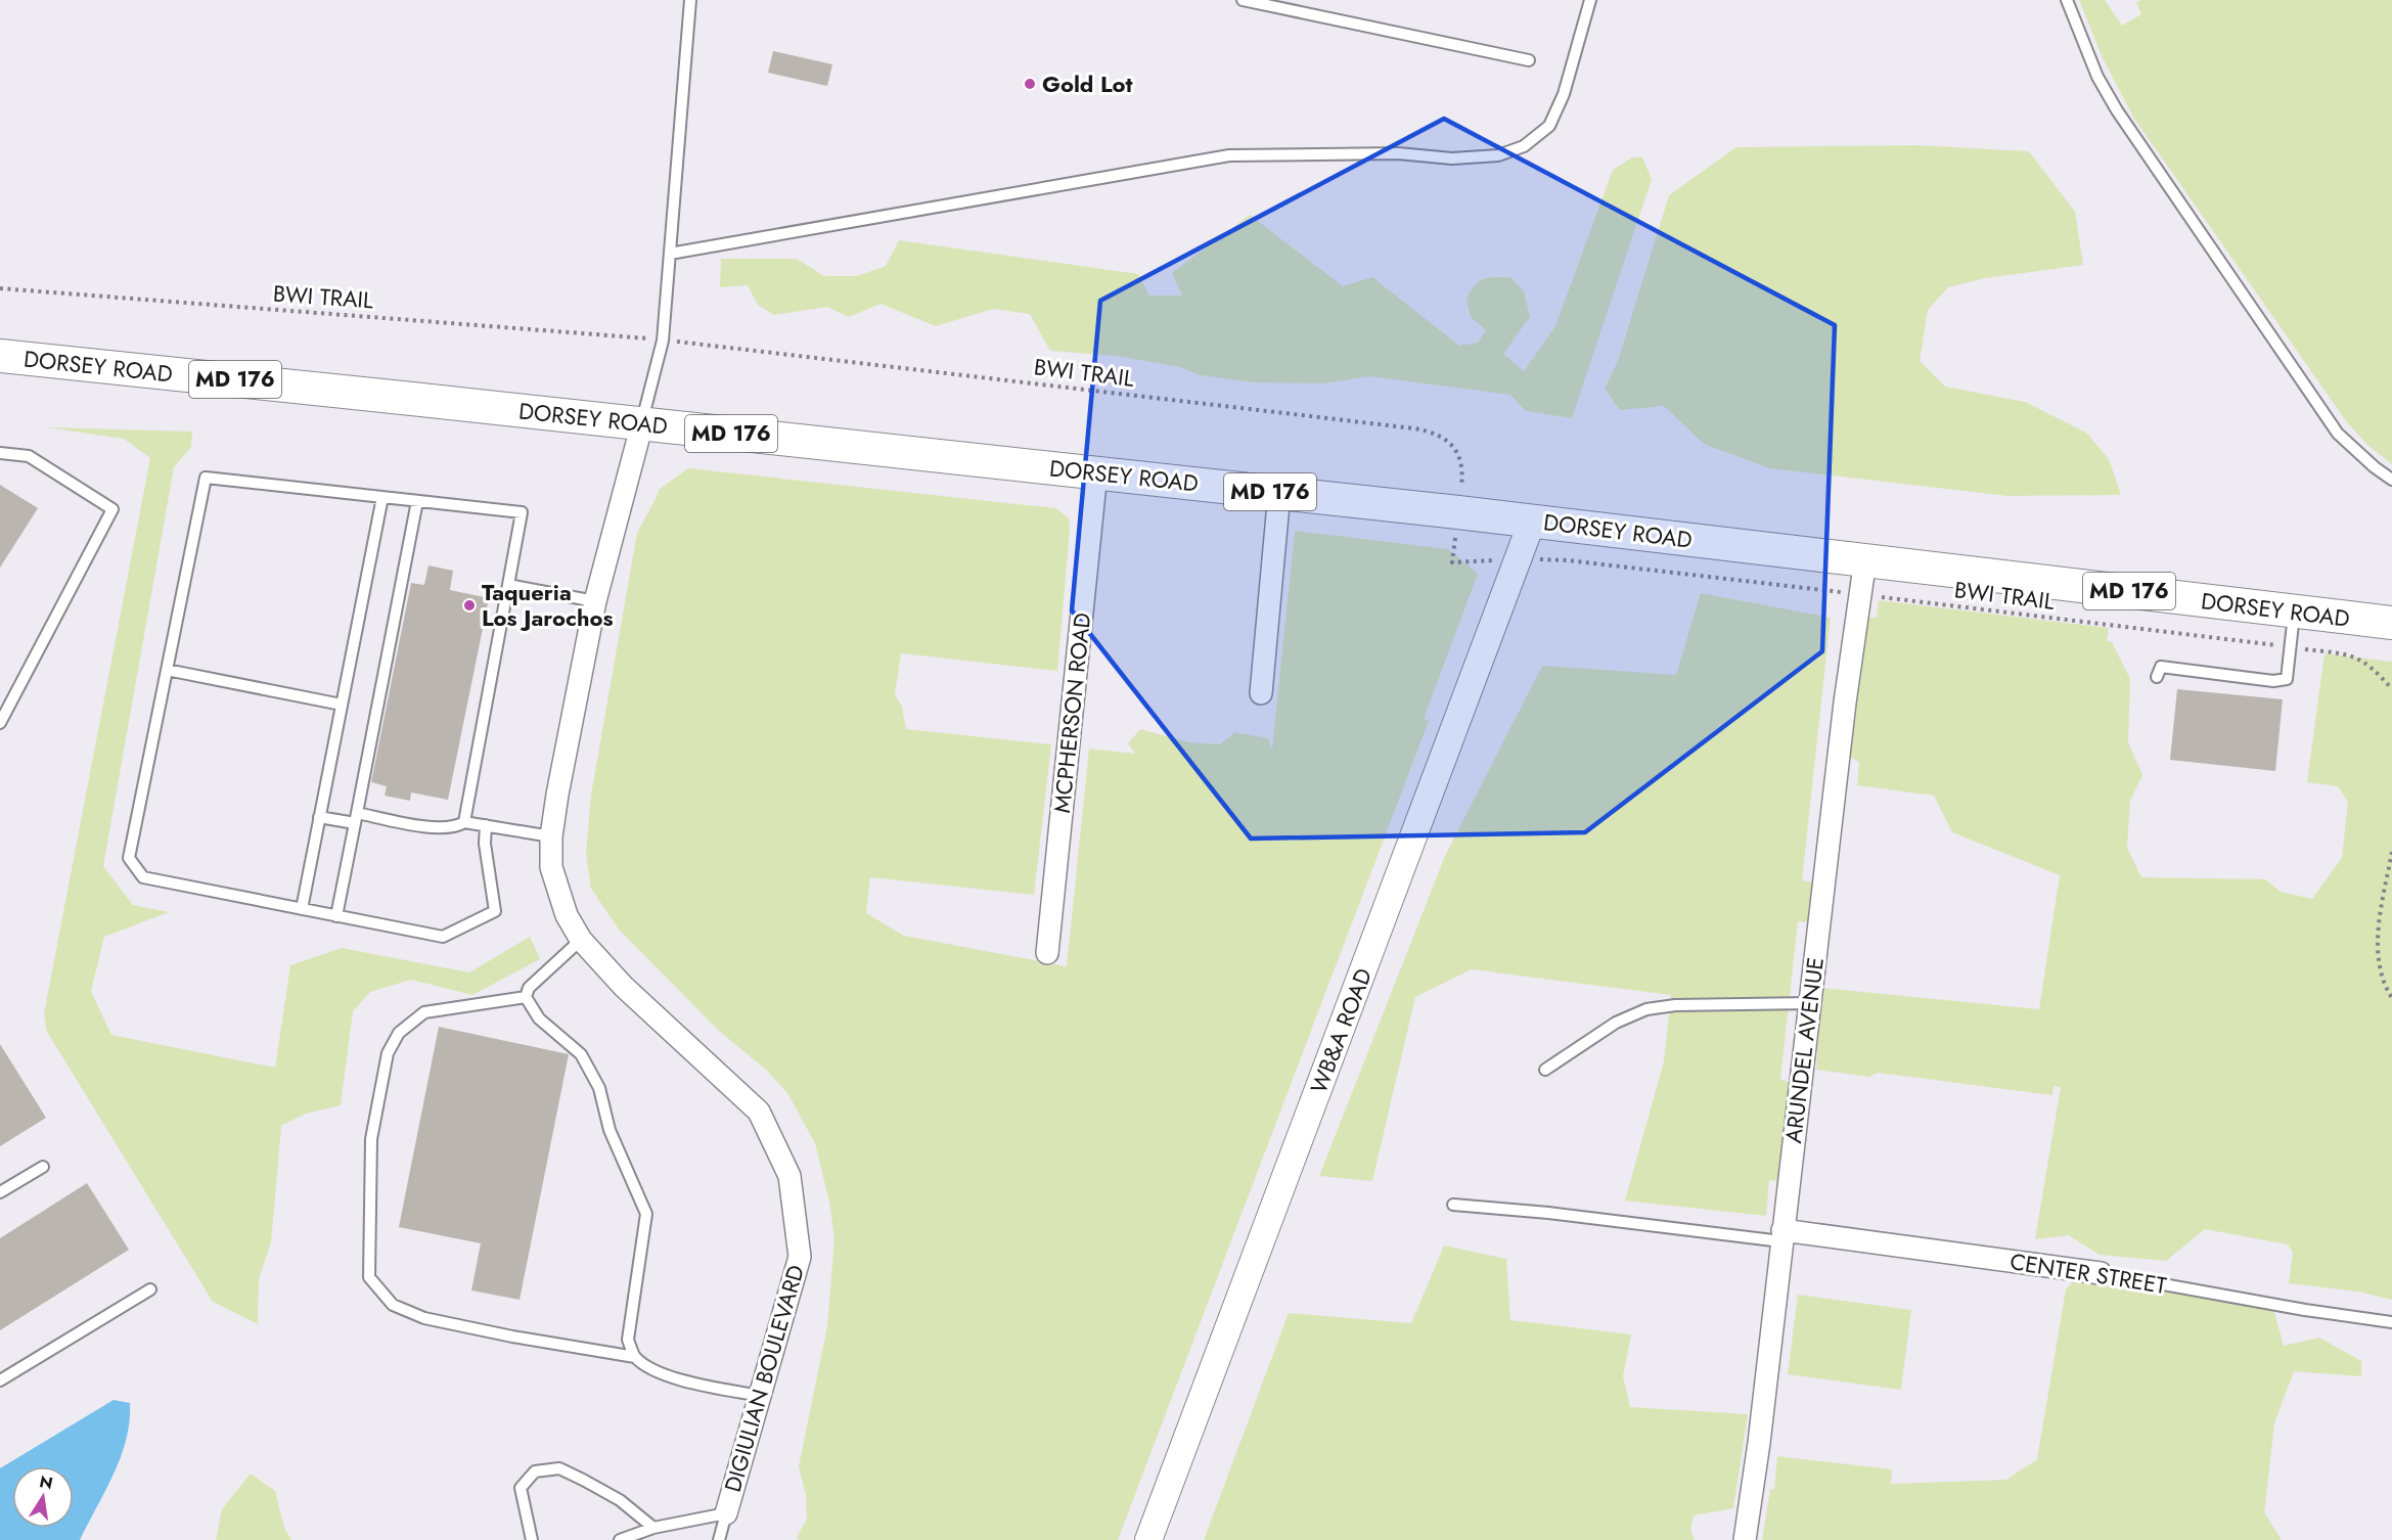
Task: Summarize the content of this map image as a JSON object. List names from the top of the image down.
{
  "streets": {
    "main road": ["DORSEY ROAD", "MD 176"],
    "street": [
      "MCPHERSON ROAD",
      "WB&A ROAD",
      "ARUNDEL AVENUE",
      "CENTER STREET",
      "DIGIULIAN BOULEVARD"
    ],
    "path": ["BWI TRAIL"]
  },
  "crossings": [
    ["DORSEY ROAD", "MCPHERSON ROAD"],
    ["DORSEY ROAD", "WB&A ROAD"],
    ["DORSEY ROAD", "ARUNDEL AVENUE"],
    ["DORSEY ROAD", "DIGIULIAN BOULEVARD"],
    ["ARUNDEL AVENUE", "CENTER STREET"]
  ],
  "places": ["Gold Lot", "Taqueria Los Jarochos"],
  "north": "top"
}
